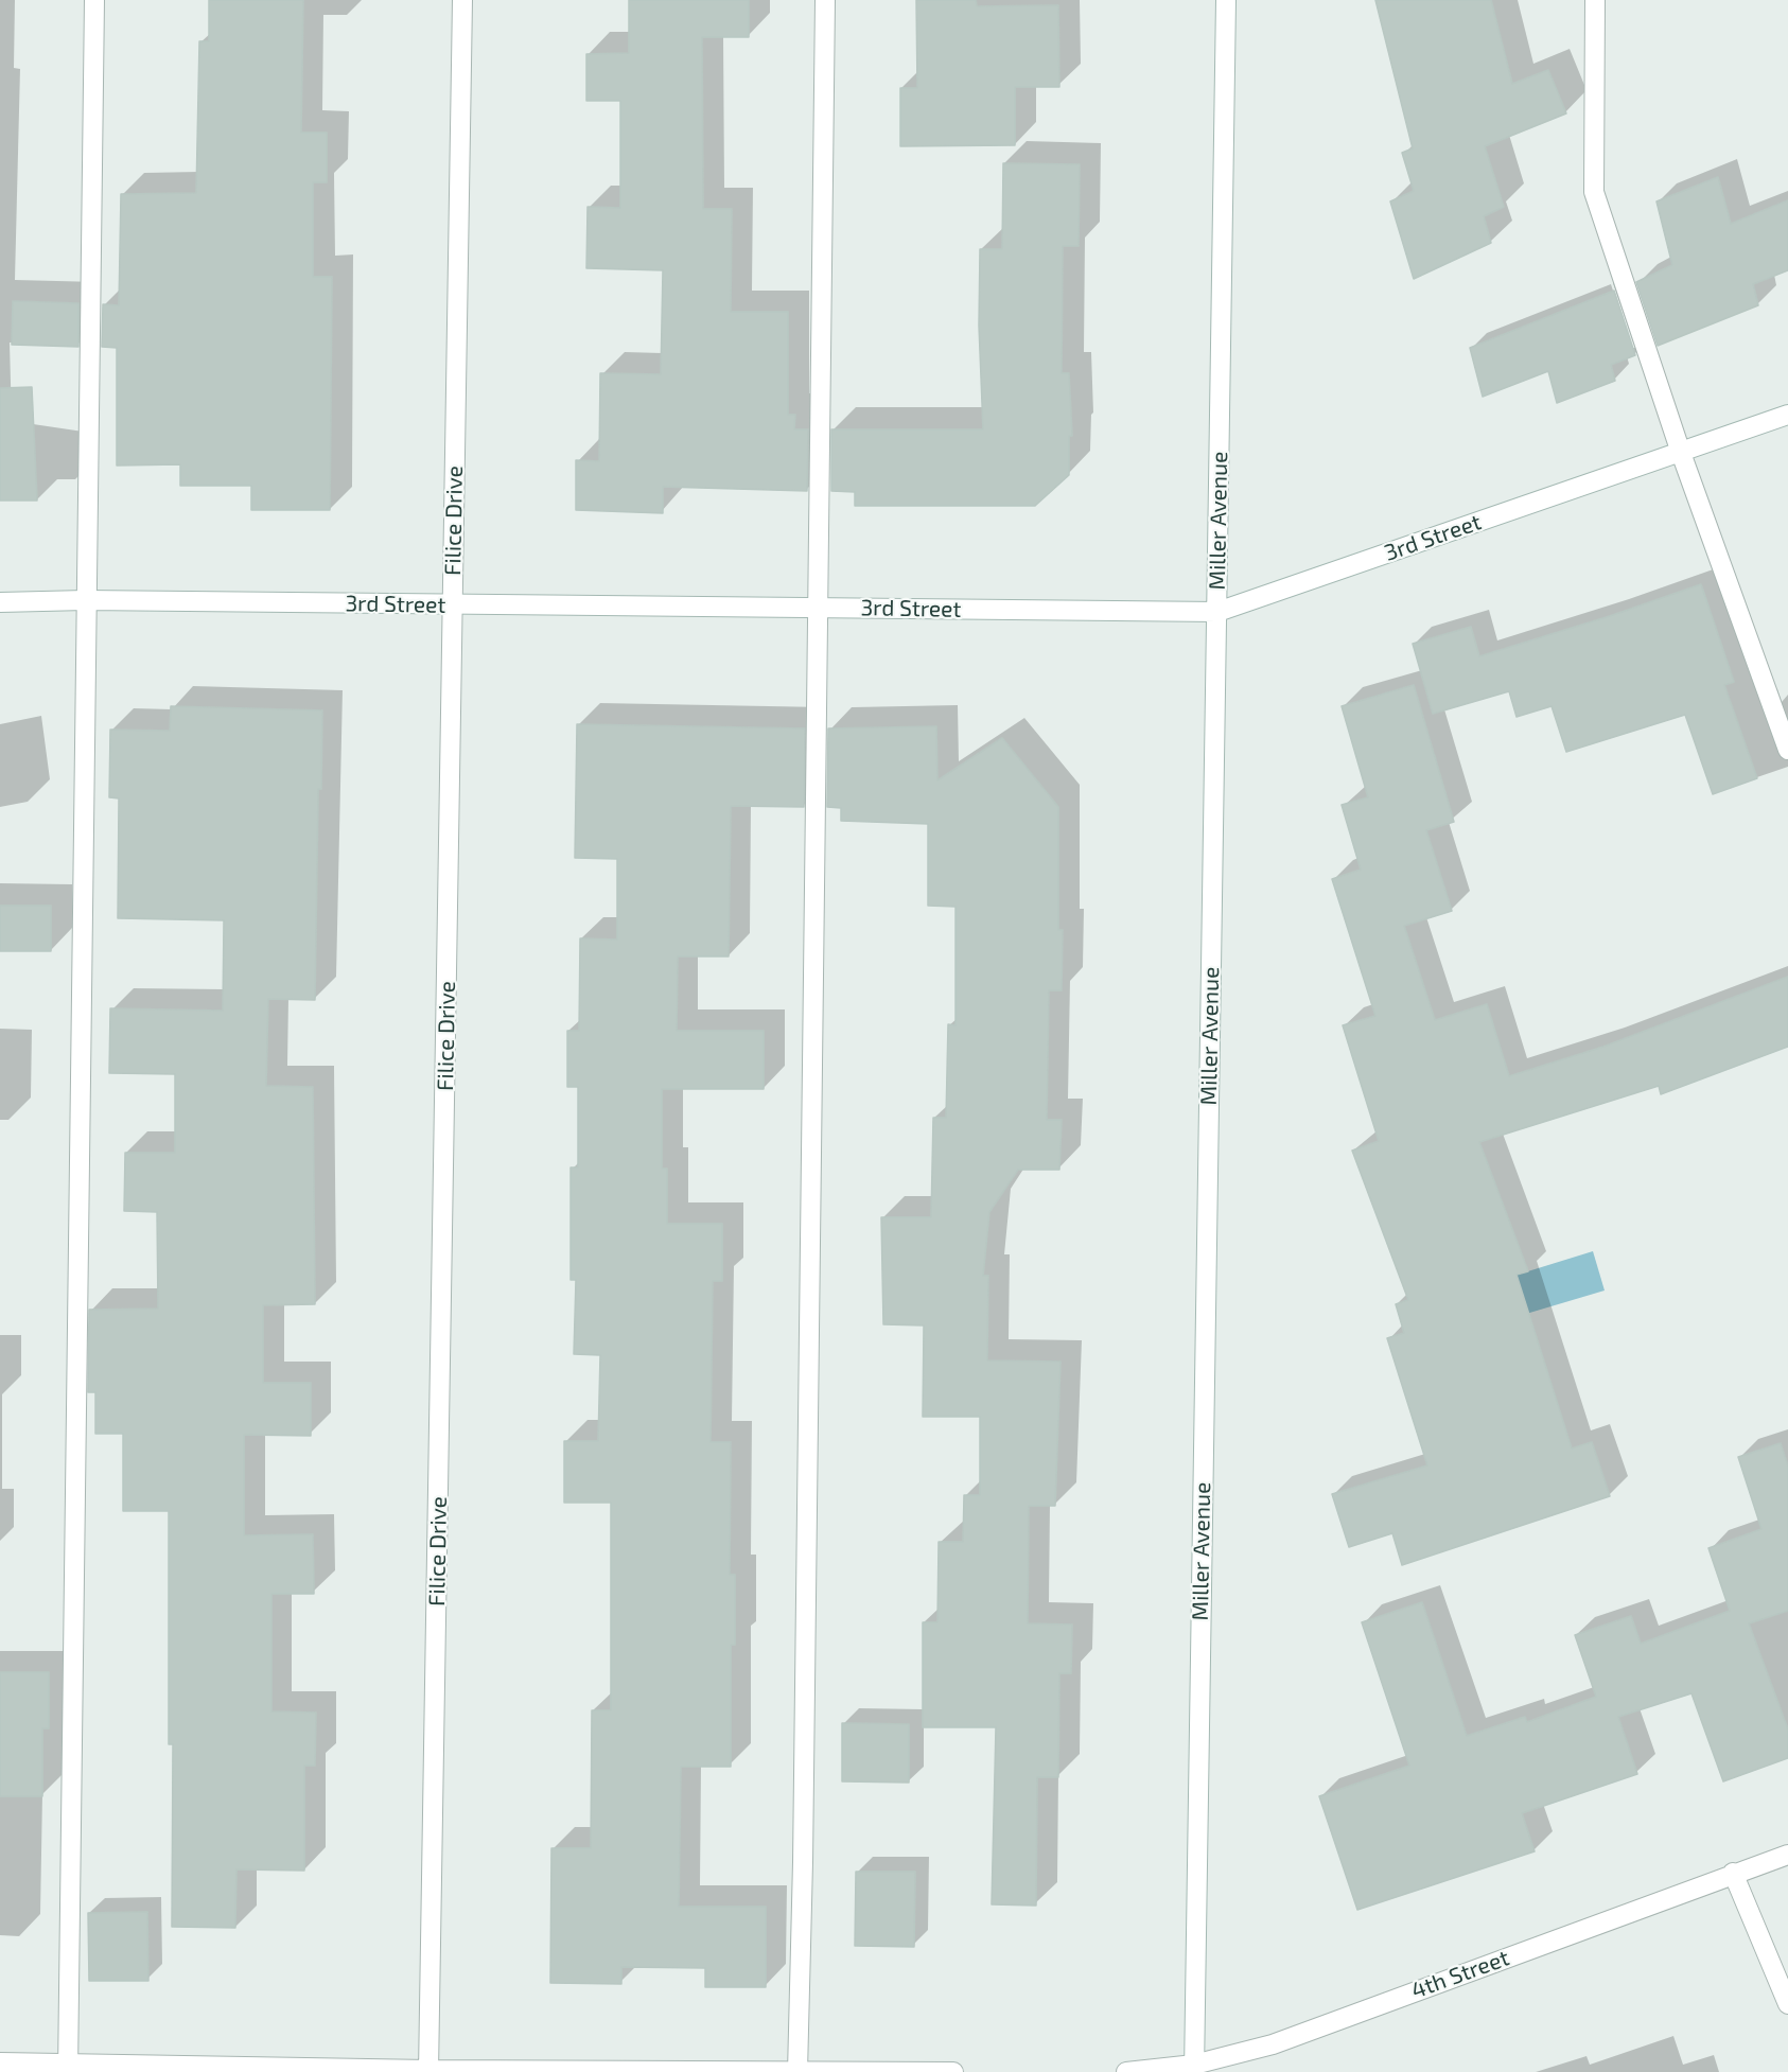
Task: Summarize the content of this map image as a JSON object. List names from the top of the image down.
{
  "streets": {
    "street": [
      "Filice Drive",
      "Miller Avenue",
      "3rd Street",
      "4th Street"
    ]
  },
  "crossings": [
    ["Filice Drive", "3rd Street"],
    ["Miller Avenue", "3rd Street"],
    ["Miller Avenue", "4th Street"]
  ]
}
